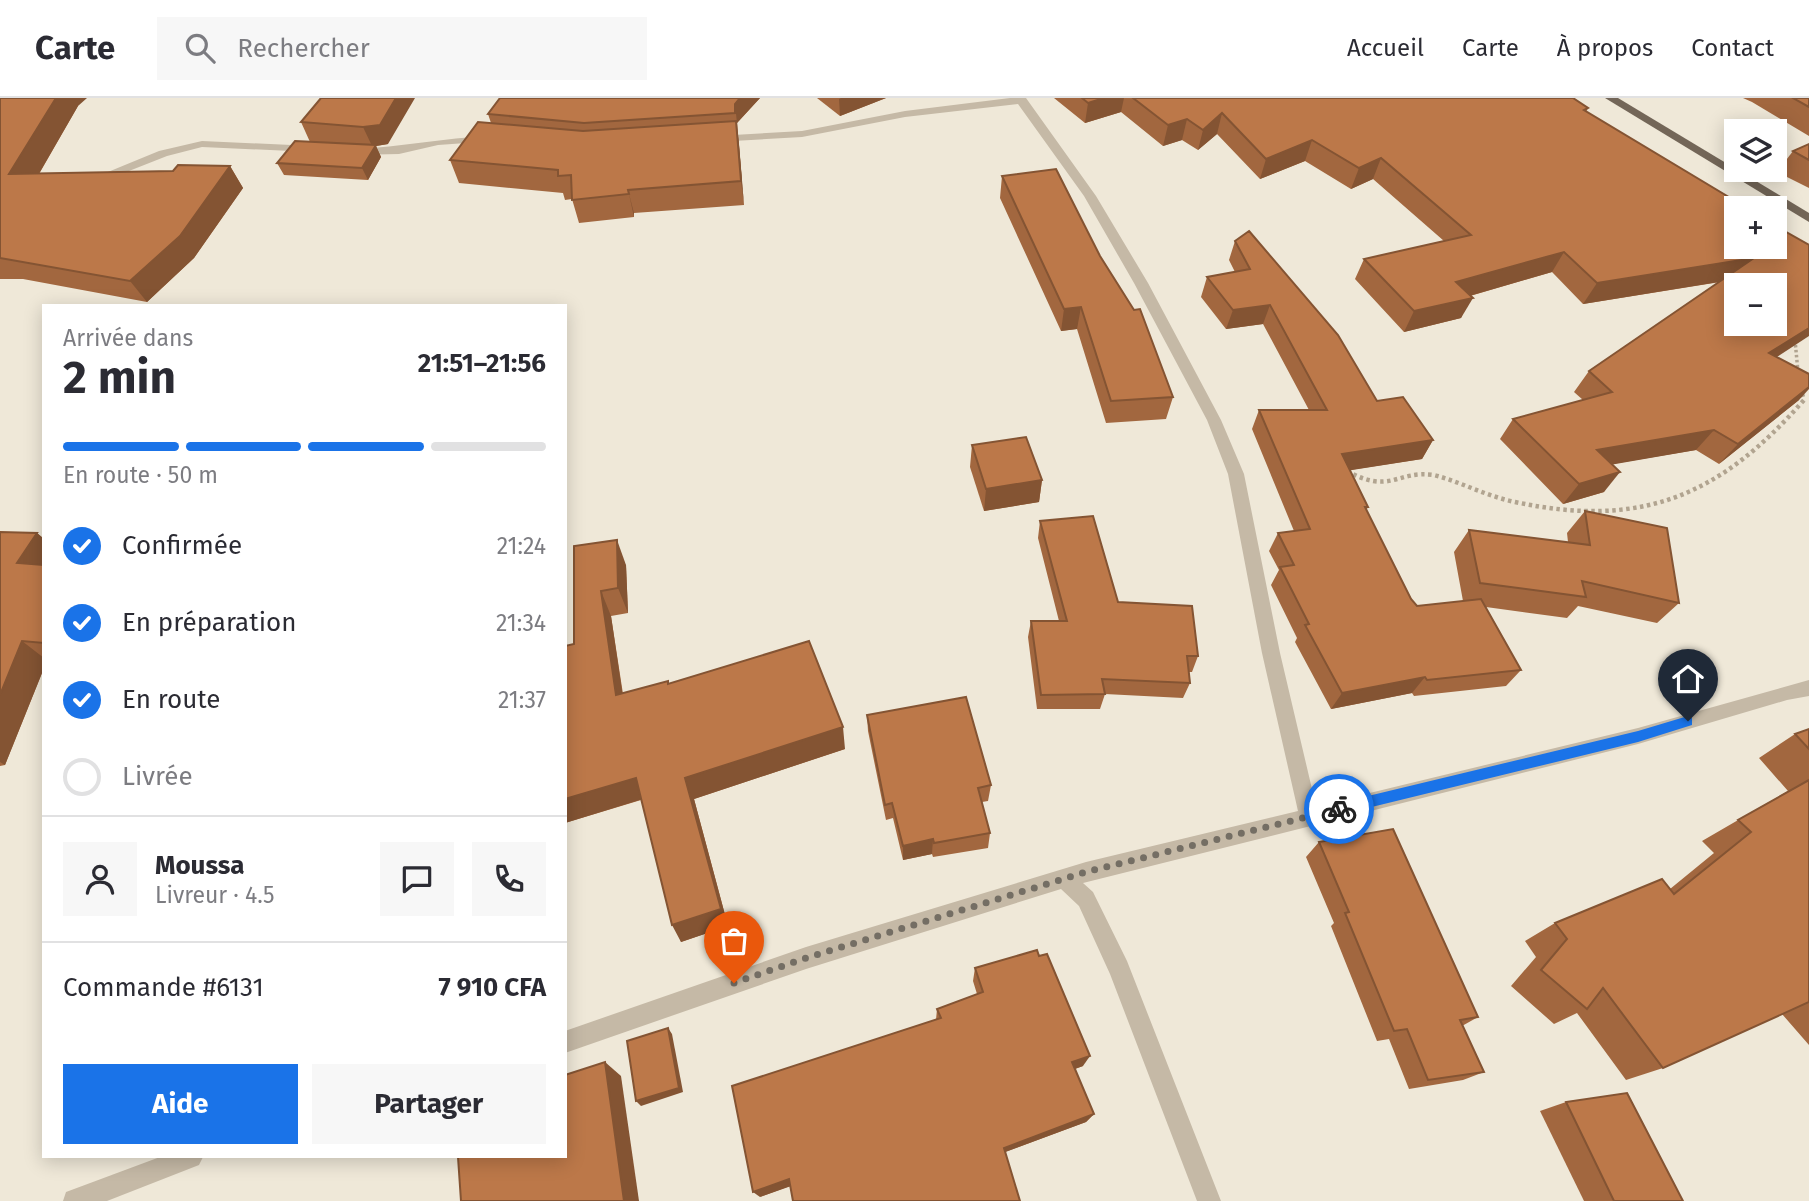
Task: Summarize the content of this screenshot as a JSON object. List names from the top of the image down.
{
  "page": {
    "header": "Carte",
    "search": "Rechercher",
    "nav": [
      "Accueil",
      "Carte",
      "À propos",
      "Contact"
    ],
    "map_buttons": ["+", "−"],
    "heading": ["2 min", "Arrivée dans", "21:51–21:56"],
    "panel": [
      "Moussa",
      "Livreur · 4.5",
      "Commande #6131",
      "7 910 CFA"
    ],
    "bar": "En route · 50 m",
    "list": [
      ["Confirmée", "21:24"],
      ["En préparation", "21:34"],
      ["En route", "21:37"],
      "Livrée"
    ],
    "buttons": ["Aide", "Partager"]
  }
}
